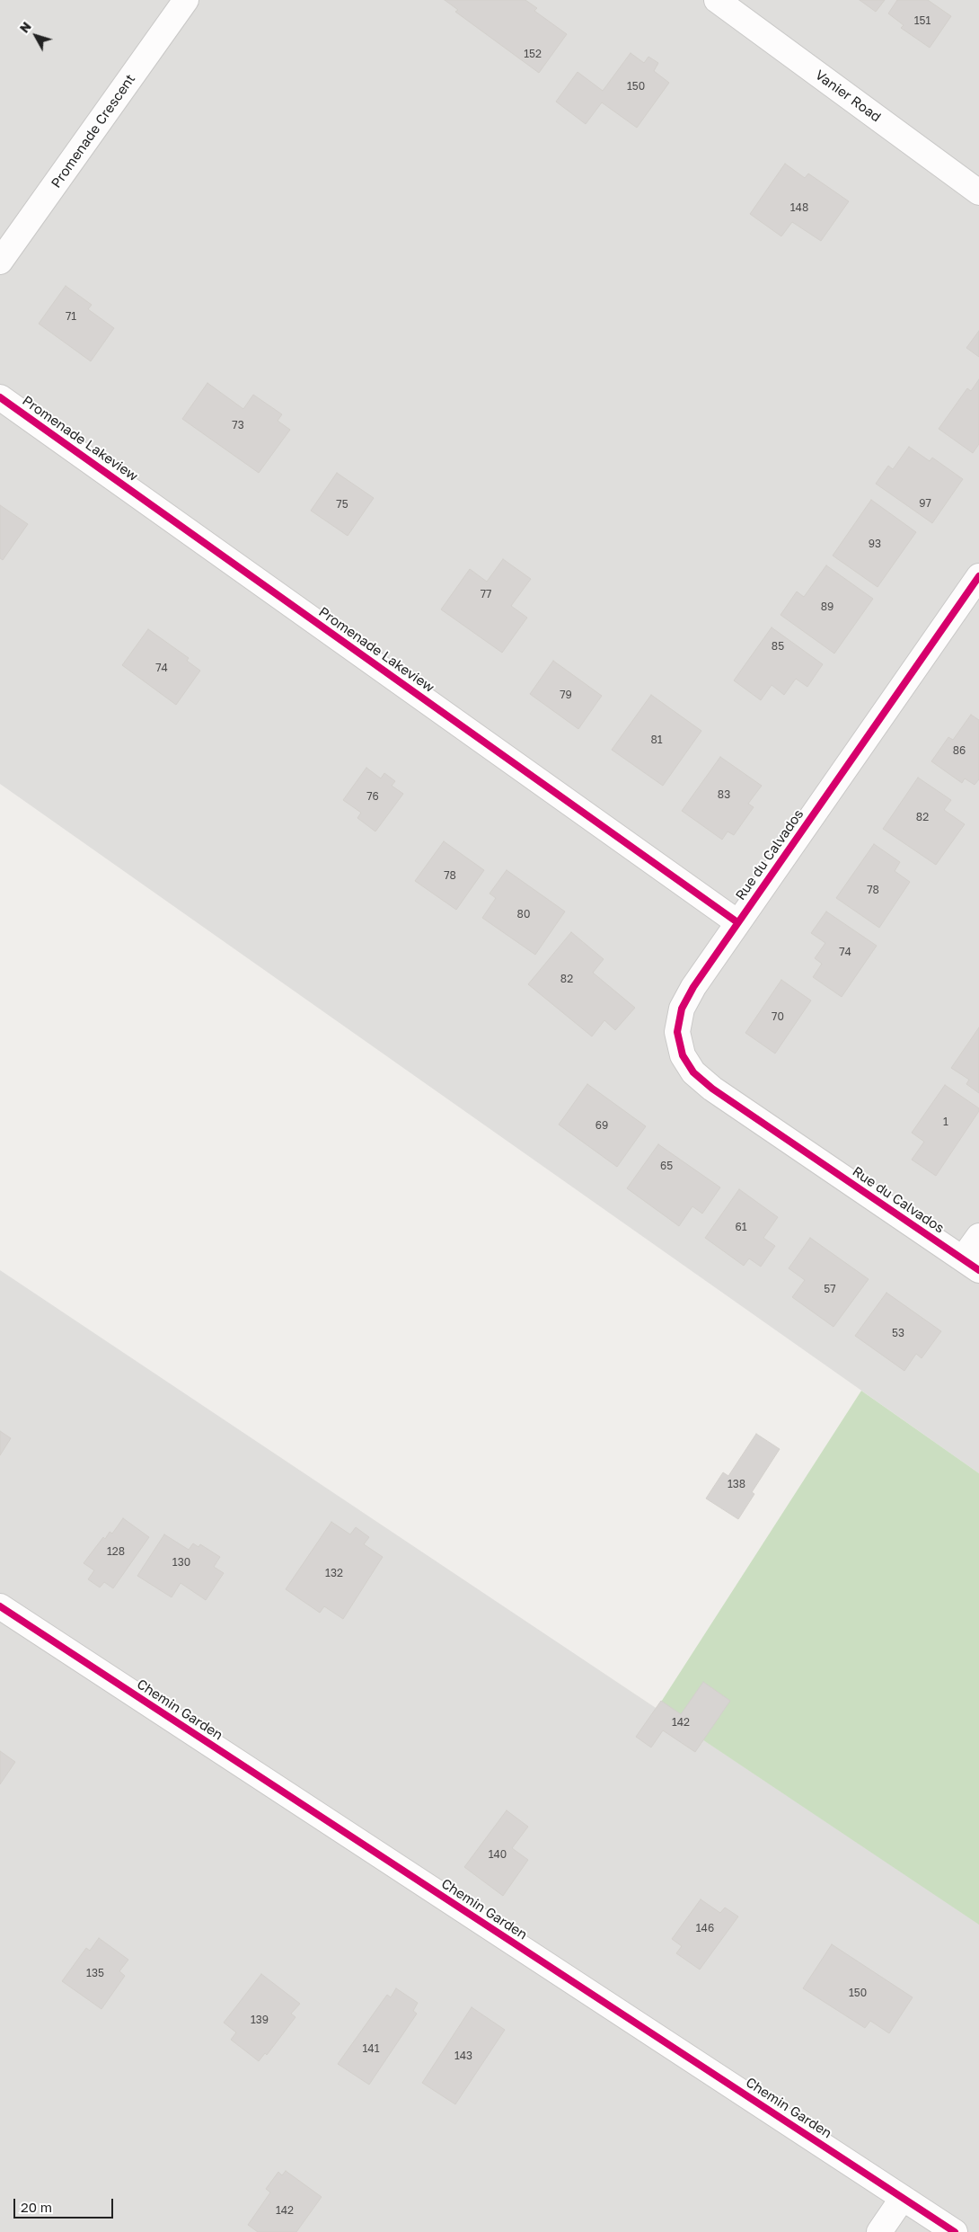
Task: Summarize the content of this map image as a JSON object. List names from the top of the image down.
{
  "streets": {
    "street": [
      "Vanier Road",
      "Promenade Crescent",
      "Promenade Lakeview",
      "Rue du Calvados",
      "Chemin Garden"
    ]
  },
  "crossings": [
    ["Promenade Lakeview", "Rue du Calvados"]
  ],
  "house_numbers": [
    "151",
    "152",
    "150",
    "148",
    "71",
    "73",
    "97",
    "75",
    "93",
    "77",
    "89",
    "85",
    "74",
    "79",
    "81",
    "86",
    "83",
    "76",
    "82",
    "78",
    "78",
    "80",
    "74",
    "82",
    "70",
    "1",
    "69",
    "65",
    "61",
    "57",
    "53",
    "138",
    "128",
    "130",
    "132",
    "142",
    "140",
    "146",
    "135",
    "150",
    "139",
    "141",
    "143",
    "142"
  ],
  "scale_bar": "20 m",
  "north": "top left"
}
